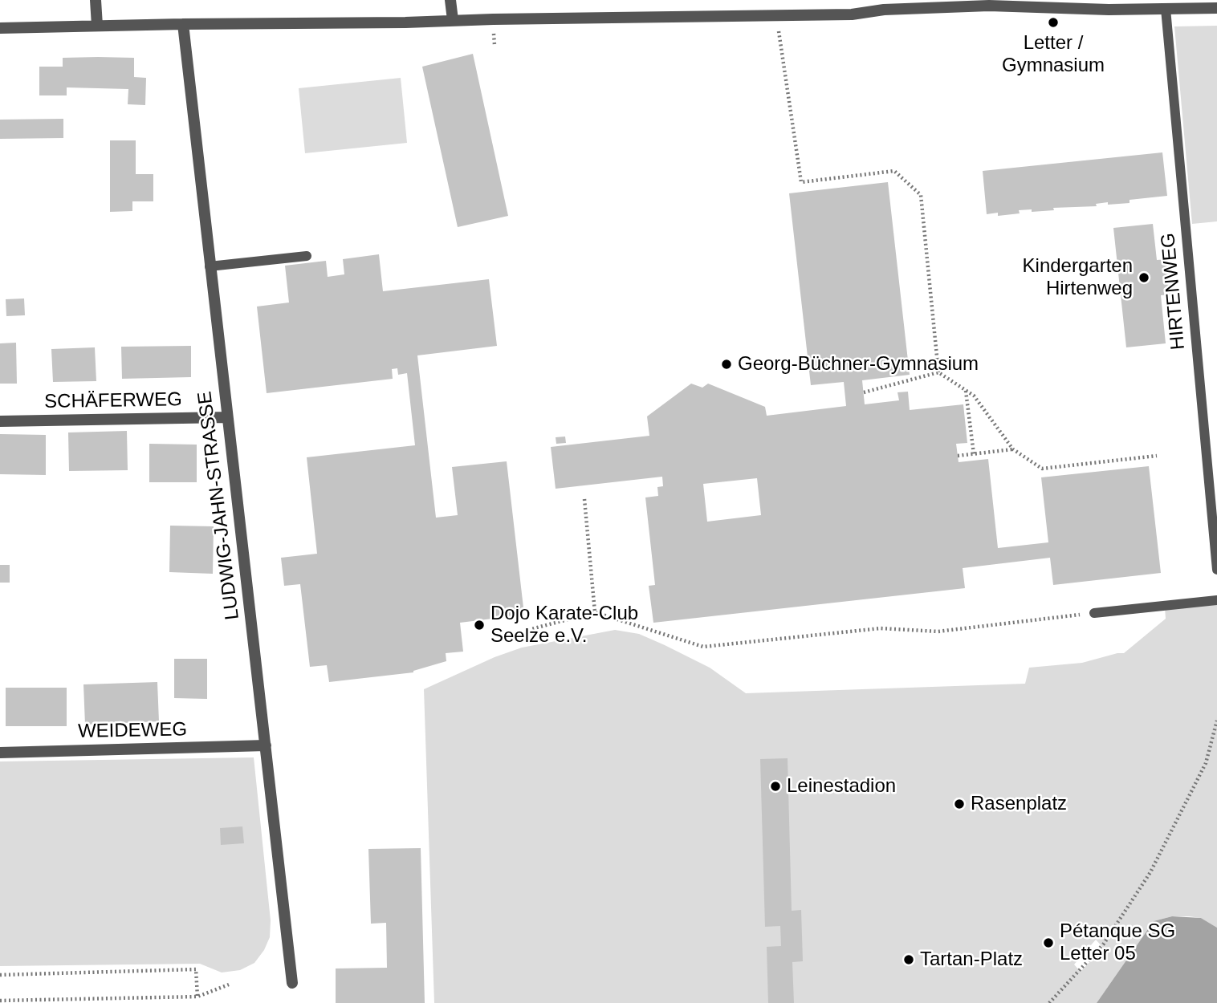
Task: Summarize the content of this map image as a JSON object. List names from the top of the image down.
{
  "streets": {
    "street": ["SCHÄFERWEG", "LUDWIG-JAHN-STRASSE", "WEIDEWEG"],
    "lane": ["HIRTENWEG"]
  },
  "crossings": [
    ["SCHÄFERWEG", "LUDWIG-JAHN-STRASSE"],
    ["LUDWIG-JAHN-STRASSE", "WEIDEWEG"]
  ],
  "places": [
    "Letter / Gymnasium",
    "Kindergarten Hirtenweg",
    "Georg-Büchner-Gymnasium",
    "Dojo Karate-Club Seelze e.V.",
    "Leinestadion",
    "Rasenplatz",
    "Pétanque SG Letter 05",
    "Tartan-Platz"
  ]
}
